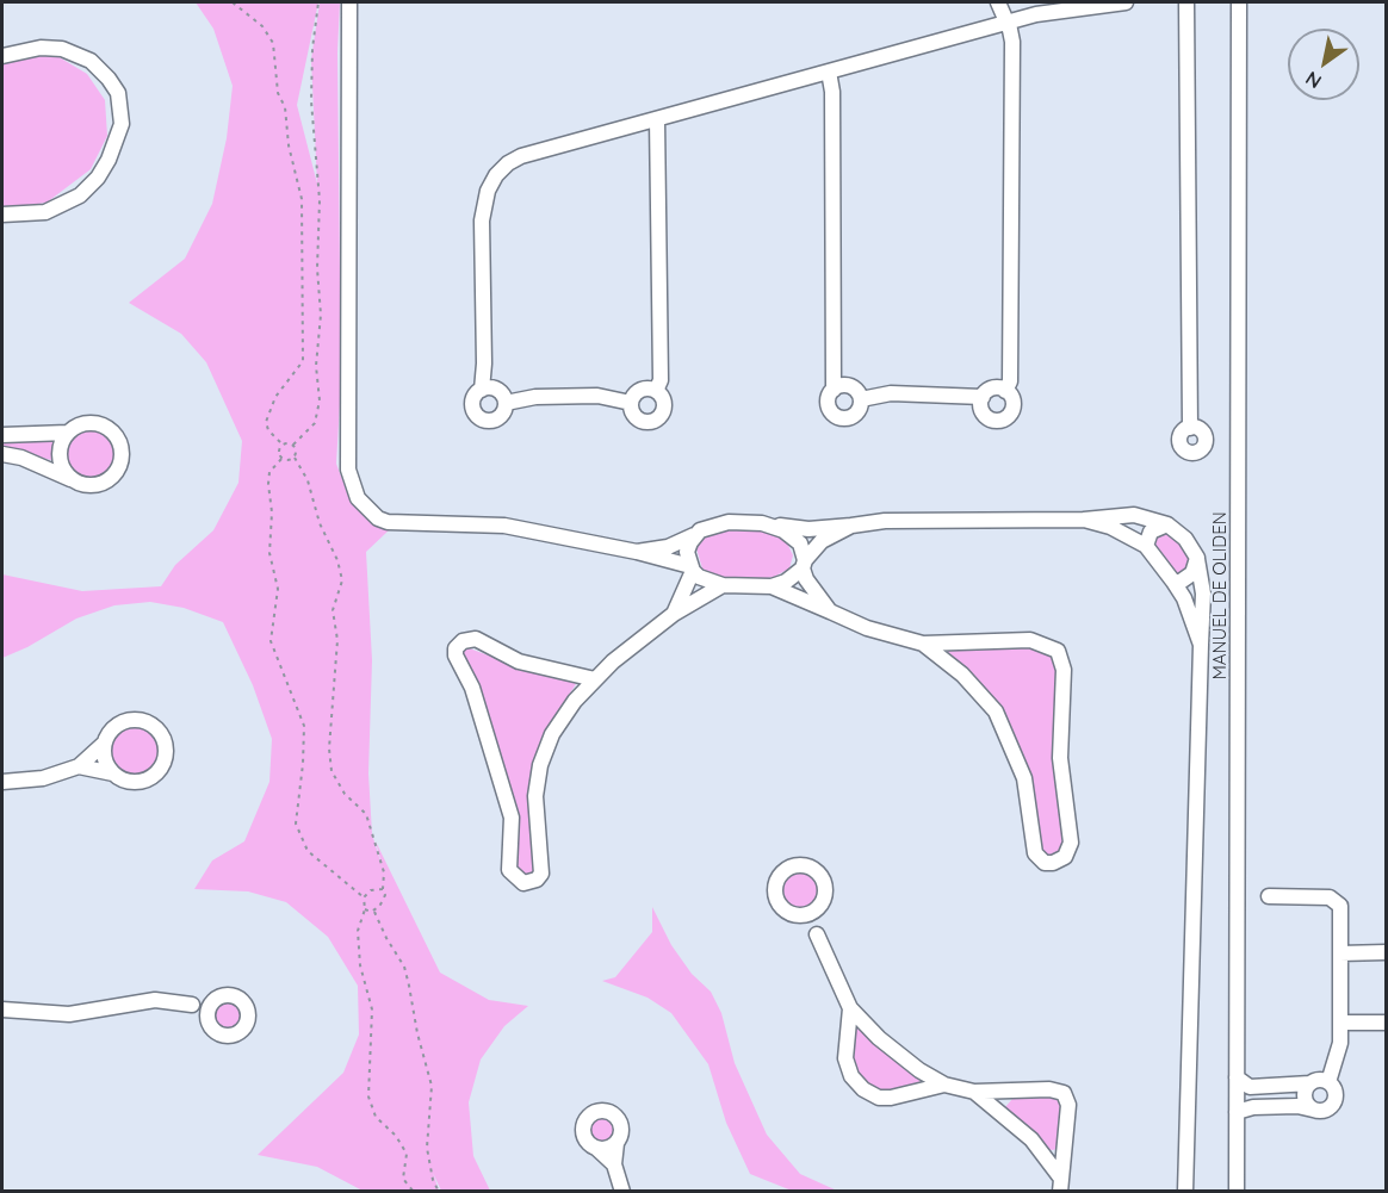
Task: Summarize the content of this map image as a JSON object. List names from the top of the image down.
{
  "streets": {
    "street": ["MANUEL DE OLIDEN"]
  },
  "north": "bottom left"
}
